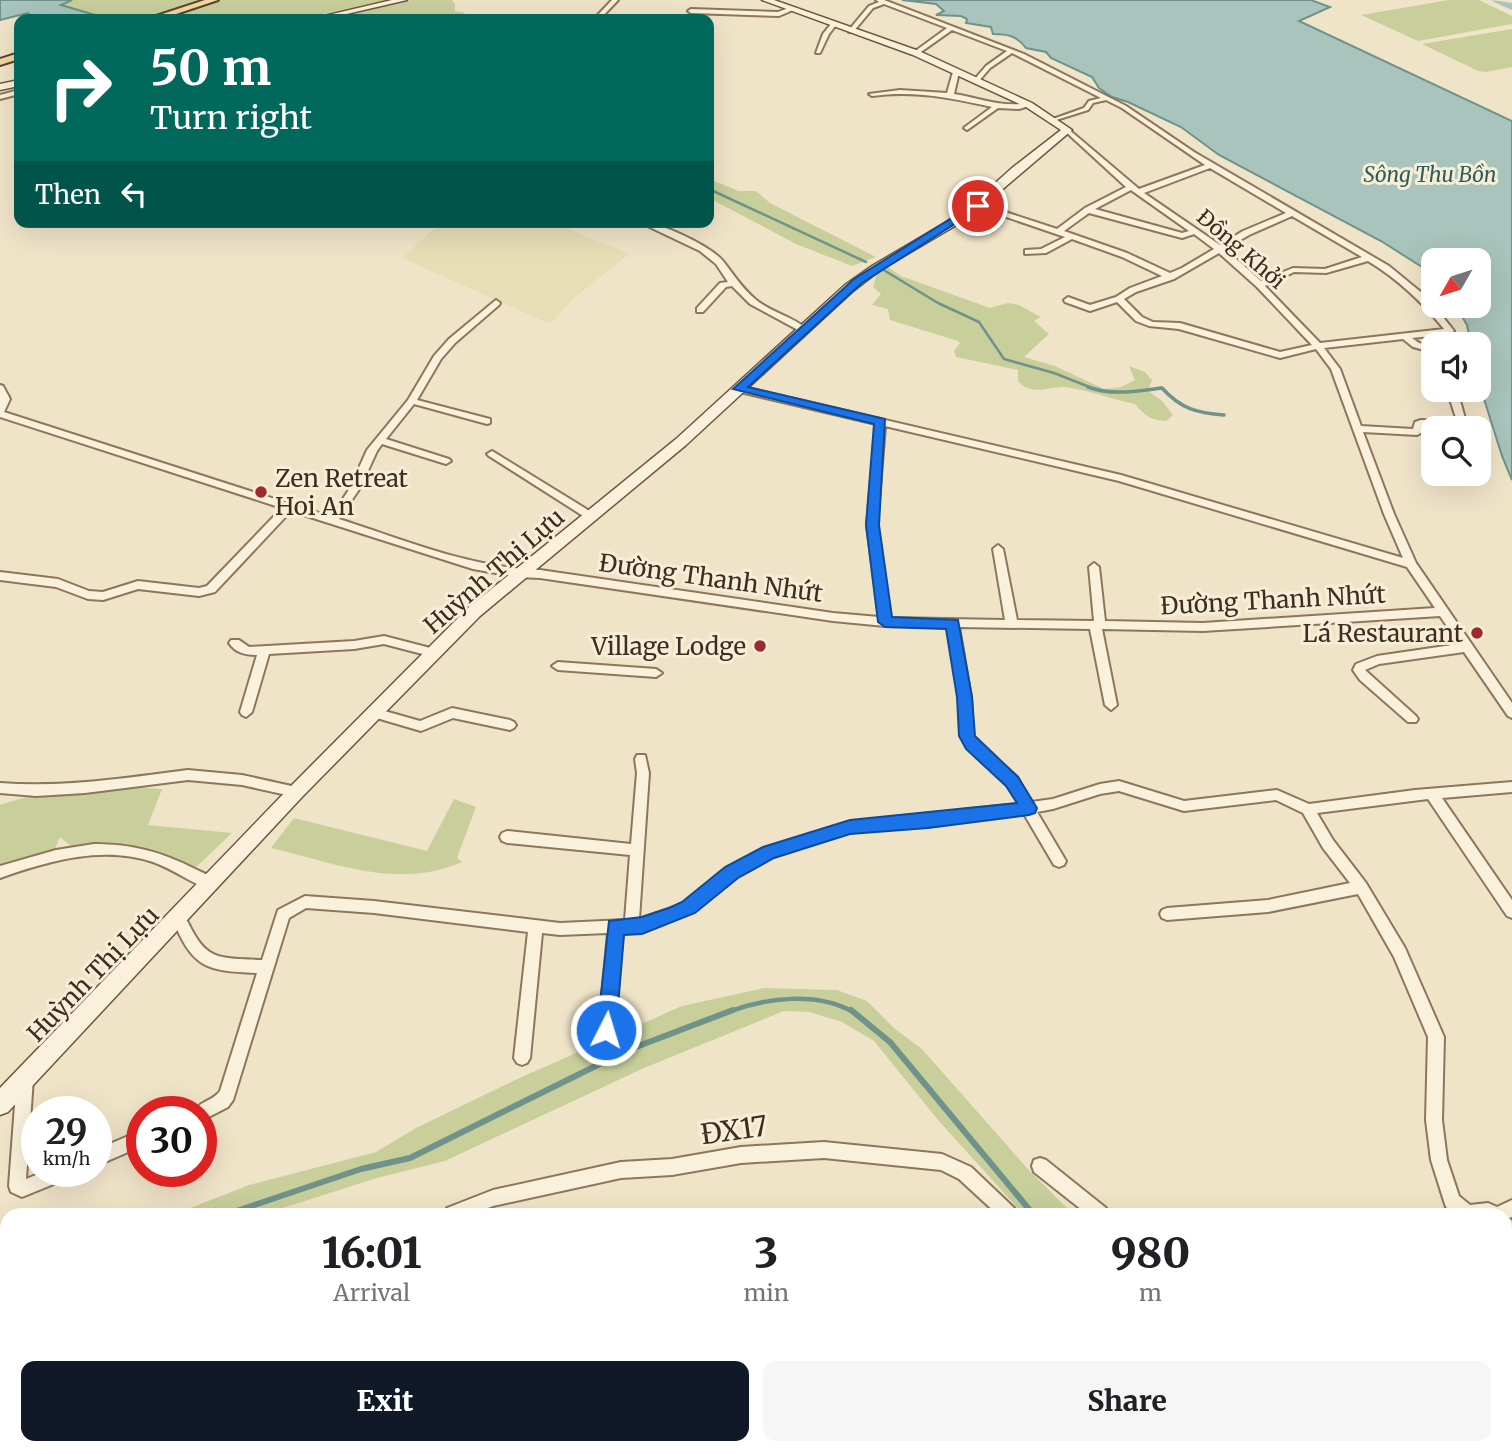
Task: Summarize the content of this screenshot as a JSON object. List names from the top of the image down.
{
  "streets": {
    "street": [
      "Đồng Khởi",
      "Huỳnh Thị Lựu",
      "Đường Thanh Nhứt",
      "ĐX17"
    ]
  },
  "crossings": [
    ["Đồng Khởi", "Huỳnh Thị Lựu"],
    ["Đồng Khởi", "Đường Thanh Nhứt"],
    ["Huỳnh Thị Lựu", "Đường Thanh Nhứt"]
  ],
  "water": ["Sông Thu Bồn"],
  "places": ["Zen Retreat Hoi An", "Lá Restaurant", "Village Lodge"],
  "north": "bottom left",
  "page": {
    "turn": ["50 m", "Turn right"],
    "then": "Then",
    "speed": "29 km/h",
    "limit": "30",
    "eta": [
      "16:01",
      "Arrival",
      "3",
      "min",
      "980",
      "m"
    ],
    "buttons": ["Exit", "Share"]
  }
}
